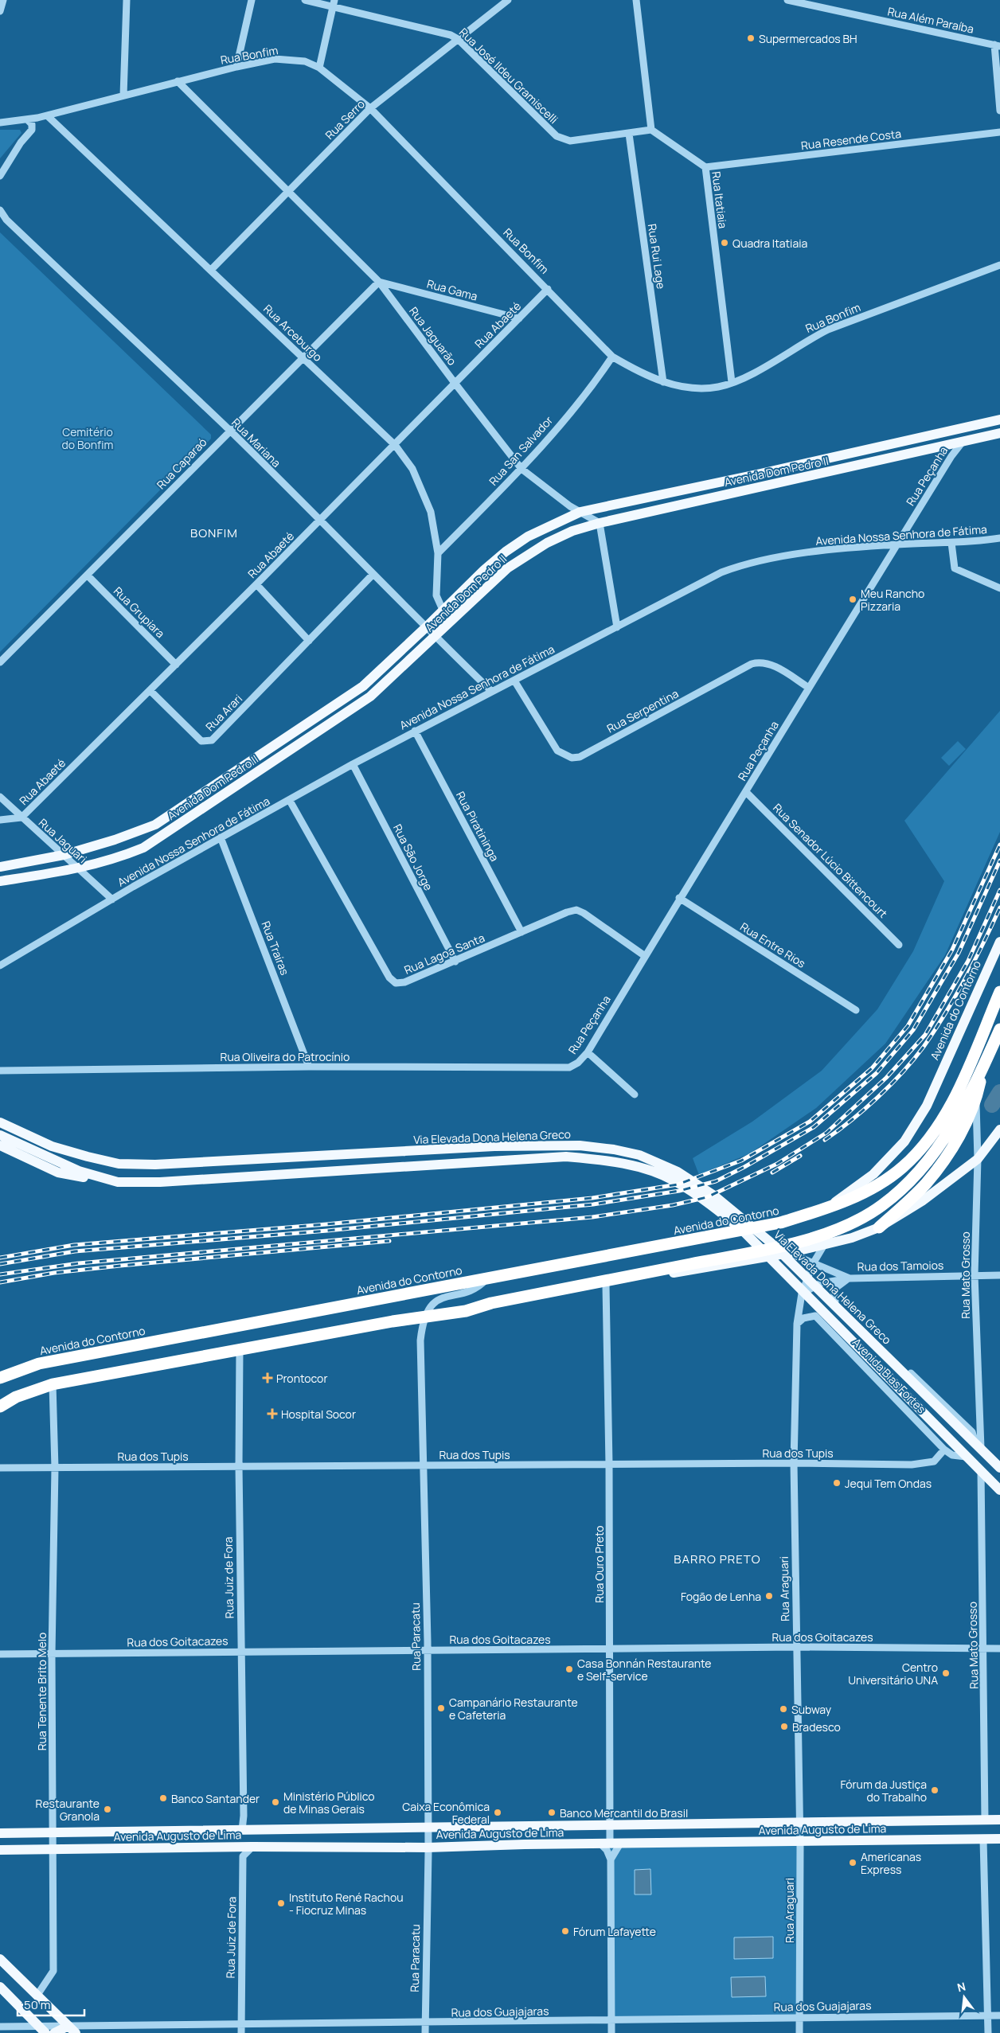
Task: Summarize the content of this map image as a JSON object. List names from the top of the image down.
{
  "streets": {
    "highway": ["Avenida do Contorno"],
    "main road": [
      "Avenida Dom Pedro II",
      "Via Elevada Dona Helena Greco",
      "Avenida Bias Fortes",
      "Avenida Augusto de Lima"
    ],
    "street": [
      "Rua Além Paraíba",
      "Rua Bonfim",
      "Rua José Ildeu Gramiscelli",
      "Rua Serro",
      "Rua Resende Costa",
      "Rua Itatiaia",
      "Rua Rui Lage",
      "Rua Gama",
      "Rua Abaeté",
      "Rua Arceburgo",
      "Rua Jaguarão",
      "Rua Mariana",
      "Rua San Salvador",
      "Rua Caparaó",
      "Rua Peçanha",
      "Avenida Nossa Senhora de Fátima",
      "Rua Grupiara",
      "Rua Serpentina",
      "Rua Arari",
      "Rua Piratininga",
      "Rua Jaguari",
      "Rua São Jorge",
      "Rua Senador Lúcio Bittencourt",
      "Rua Entre Rios",
      "Rua Traíras",
      "Rua Lagoa Santa",
      "Rua Oliveira do Patrocínio",
      "Rua dos Tamoios",
      "Rua Mato Grosso",
      "Rua dos Tupis",
      "Rua Ouro Preto",
      "Rua Juiz de Fora",
      "Rua Araguari",
      "Rua Paracatu",
      "Rua dos Goitacazes",
      "Rua Tenente Brito Melo",
      "Rua dos Guajajaras"
    ]
  },
  "crossings": [
    ["Rua Bonfim", "Rua Serro"],
    ["Rua Bonfim", "Rua Itatiaia"],
    ["Rua Bonfim", "Rua Rui Lage"],
    ["Rua Bonfim", "Rua Abaeté"],
    ["Rua Bonfim", "Rua Arceburgo"],
    ["Rua Bonfim", "Rua Jaguarão"],
    ["Rua Bonfim", "Rua San Salvador"],
    ["Rua José Ildeu Gramiscelli", "Rua Serro"],
    ["Rua José Ildeu Gramiscelli", "Rua Itatiaia"],
    ["Rua José Ildeu Gramiscelli", "Rua Rui Lage"],
    ["Rua Serro", "Rua Arceburgo"],
    ["Rua Serro", "Rua Jaguarão"],
    ["Rua Resende Costa", "Rua Itatiaia"],
    ["Rua Gama", "Rua Abaeté"],
    ["Rua Gama", "Rua Jaguarão"],
    ["Rua Gama", "Rua Caparaó"],
    ["Rua Abaeté", "Rua Arceburgo"],
    ["Rua Abaeté", "Rua Jaguarão"],
    ["Rua Abaeté", "Rua Mariana"],
    ["Rua Abaeté", "Rua Grupiara"],
    ["Rua Abaeté", "Rua Arari"],
    ["Rua Abaeté", "Rua Jaguari"],
    ["Rua Arceburgo", "Rua San Salvador"],
    ["Rua Arceburgo", "Rua Caparaó"],
    ["Rua Arceburgo", "Avenida Dom Pedro II"],
    ["Rua Jaguarão", "Rua San Salvador"],
    ["Rua Jaguarão", "Rua Caparaó"],
    ["Rua Jaguarão", "Avenida Dom Pedro II"],
    ["Rua Mariana", "Rua Caparaó"],
    ["Rua Mariana", "Avenida Dom Pedro II"],
    ["Rua Mariana", "Avenida Nossa Senhora de Fátima"],
    ["Rua Mariana", "Rua Arari"],
    ["Rua Caparaó", "Rua Grupiara"],
    ["Avenida Dom Pedro II", "Rua Peçanha"],
    ["Avenida Dom Pedro II", "Rua Jaguari"],
    ["Rua Peçanha", "Avenida Nossa Senhora de Fátima"],
    ["Rua Peçanha", "Rua Serpentina"],
    ["Rua Peçanha", "Rua Senador Lúcio Bittencourt"],
    ["Rua Peçanha", "Rua Entre Rios"],
    ["Rua Peçanha", "Rua Lagoa Santa"],
    ["Rua Peçanha", "Rua Oliveira do Patrocínio"],
    ["Avenida Nossa Senhora de Fátima", "Rua Serpentina"],
    ["Avenida Nossa Senhora de Fátima", "Rua Piratininga"],
    ["Avenida Nossa Senhora de Fátima", "Rua Jaguari"],
    ["Avenida Nossa Senhora de Fátima", "Rua São Jorge"],
    ["Avenida Nossa Senhora de Fátima", "Rua Traíras"],
    ["Avenida Nossa Senhora de Fátima", "Rua Lagoa Santa"],
    ["Rua Piratininga", "Rua Lagoa Santa"],
    ["Rua São Jorge", "Rua Lagoa Santa"],
    ["Rua Traíras", "Rua Oliveira do Patrocínio"],
    ["Avenida do Contorno", "Rua Paracatu"],
    ["Via Elevada Dona Helena Greco", "Avenida Bias Fortes"],
    ["Rua dos Tamoios", "Rua Mato Grosso"],
    ["Rua dos Tamoios", "Avenida Bias Fortes"],
    ["Rua dos Tamoios", "Rua Araguari"],
    ["Rua Mato Grosso", "Avenida Bias Fortes"],
    ["Rua Mato Grosso", "Rua dos Goitacazes"],
    ["Rua Mato Grosso", "Avenida Augusto de Lima"],
    ["Avenida Bias Fortes", "Rua dos Tupis"],
    ["Rua dos Tupis", "Rua Ouro Preto"],
    ["Rua dos Tupis", "Rua Juiz de Fora"],
    ["Rua dos Tupis", "Rua Araguari"],
    ["Rua dos Tupis", "Rua Paracatu"],
    ["Rua dos Tupis", "Rua Tenente Brito Melo"],
    ["Rua Ouro Preto", "Rua dos Goitacazes"],
    ["Rua Ouro Preto", "Avenida Augusto de Lima"],
    ["Rua Juiz de Fora", "Rua dos Goitacazes"],
    ["Rua Juiz de Fora", "Avenida Augusto de Lima"],
    ["Rua Juiz de Fora", "Rua dos Guajajaras"],
    ["Rua Araguari", "Rua dos Goitacazes"],
    ["Rua Araguari", "Avenida Augusto de Lima"],
    ["Rua Araguari", "Rua dos Guajajaras"],
    ["Rua Paracatu", "Rua dos Goitacazes"],
    ["Rua Paracatu", "Avenida Augusto de Lima"],
    ["Rua Paracatu", "Rua dos Guajajaras"],
    ["Rua dos Goitacazes", "Rua Tenente Brito Melo"],
    ["Rua Tenente Brito Melo", "Avenida Augusto de Lima"]
  ],
  "districts": ["BONFIM", "BARRO PRETO"],
  "parks": ["Cemitério do Bonfim"],
  "places": {
    "other": [
      "Supermercados BH",
      "Quadra Itatiaia",
      "Meu Rancho Pizzaria",
      "Jequi Tem Ondas",
      "Fogão de Lenha",
      "Casa Bonnán Restaurante e Self-service",
      "Centro Universitário UNA",
      "Campanário Restaurante e Cafeteria",
      "Subway",
      "Bradesco",
      "Fórum da Justiça do Trabalho",
      "Banco Santander",
      "Ministério Público de Minas Gerais",
      "Restaurante Granola",
      "Caixa Econômica Federal",
      "Banco Mercantil do Brasil",
      "Americanas Express",
      "Instituto René Rachou - Fiocruz Minas",
      "Fórum Lafayette"
    ],
    "health": ["Prontocor", "Hospital Socor"]
  },
  "scale_bar": "50 m",
  "north": "top"
}
